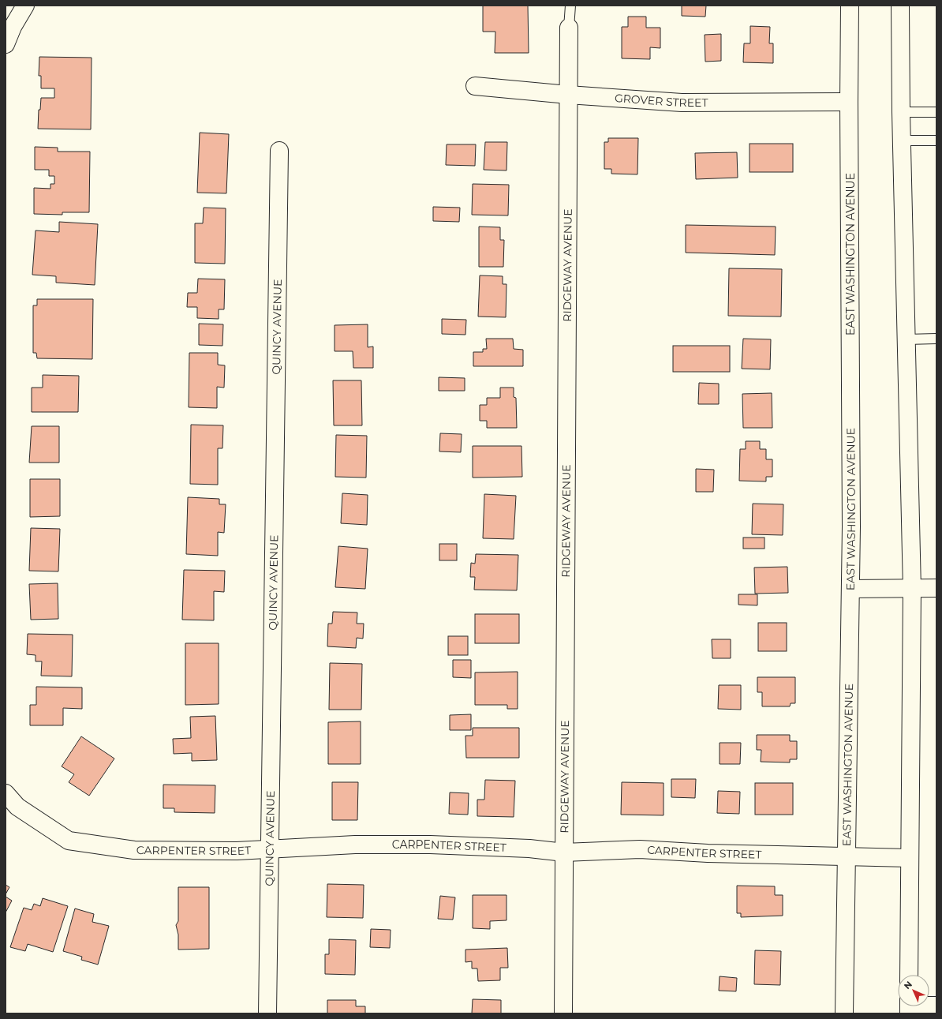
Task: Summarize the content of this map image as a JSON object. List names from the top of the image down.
{
  "streets": {
    "street": [
      "GROVER STREET",
      "EAST WASHINGTON AVENUE",
      "RIDGEWAY AVENUE",
      "QUINCY AVENUE",
      "CARPENTER STREET"
    ]
  },
  "crossings": [
    ["GROVER STREET", "EAST WASHINGTON AVENUE"],
    ["GROVER STREET", "RIDGEWAY AVENUE"],
    ["EAST WASHINGTON AVENUE", "CARPENTER STREET"],
    ["RIDGEWAY AVENUE", "CARPENTER STREET"],
    ["QUINCY AVENUE", "CARPENTER STREET"]
  ],
  "north": "top left"
}
